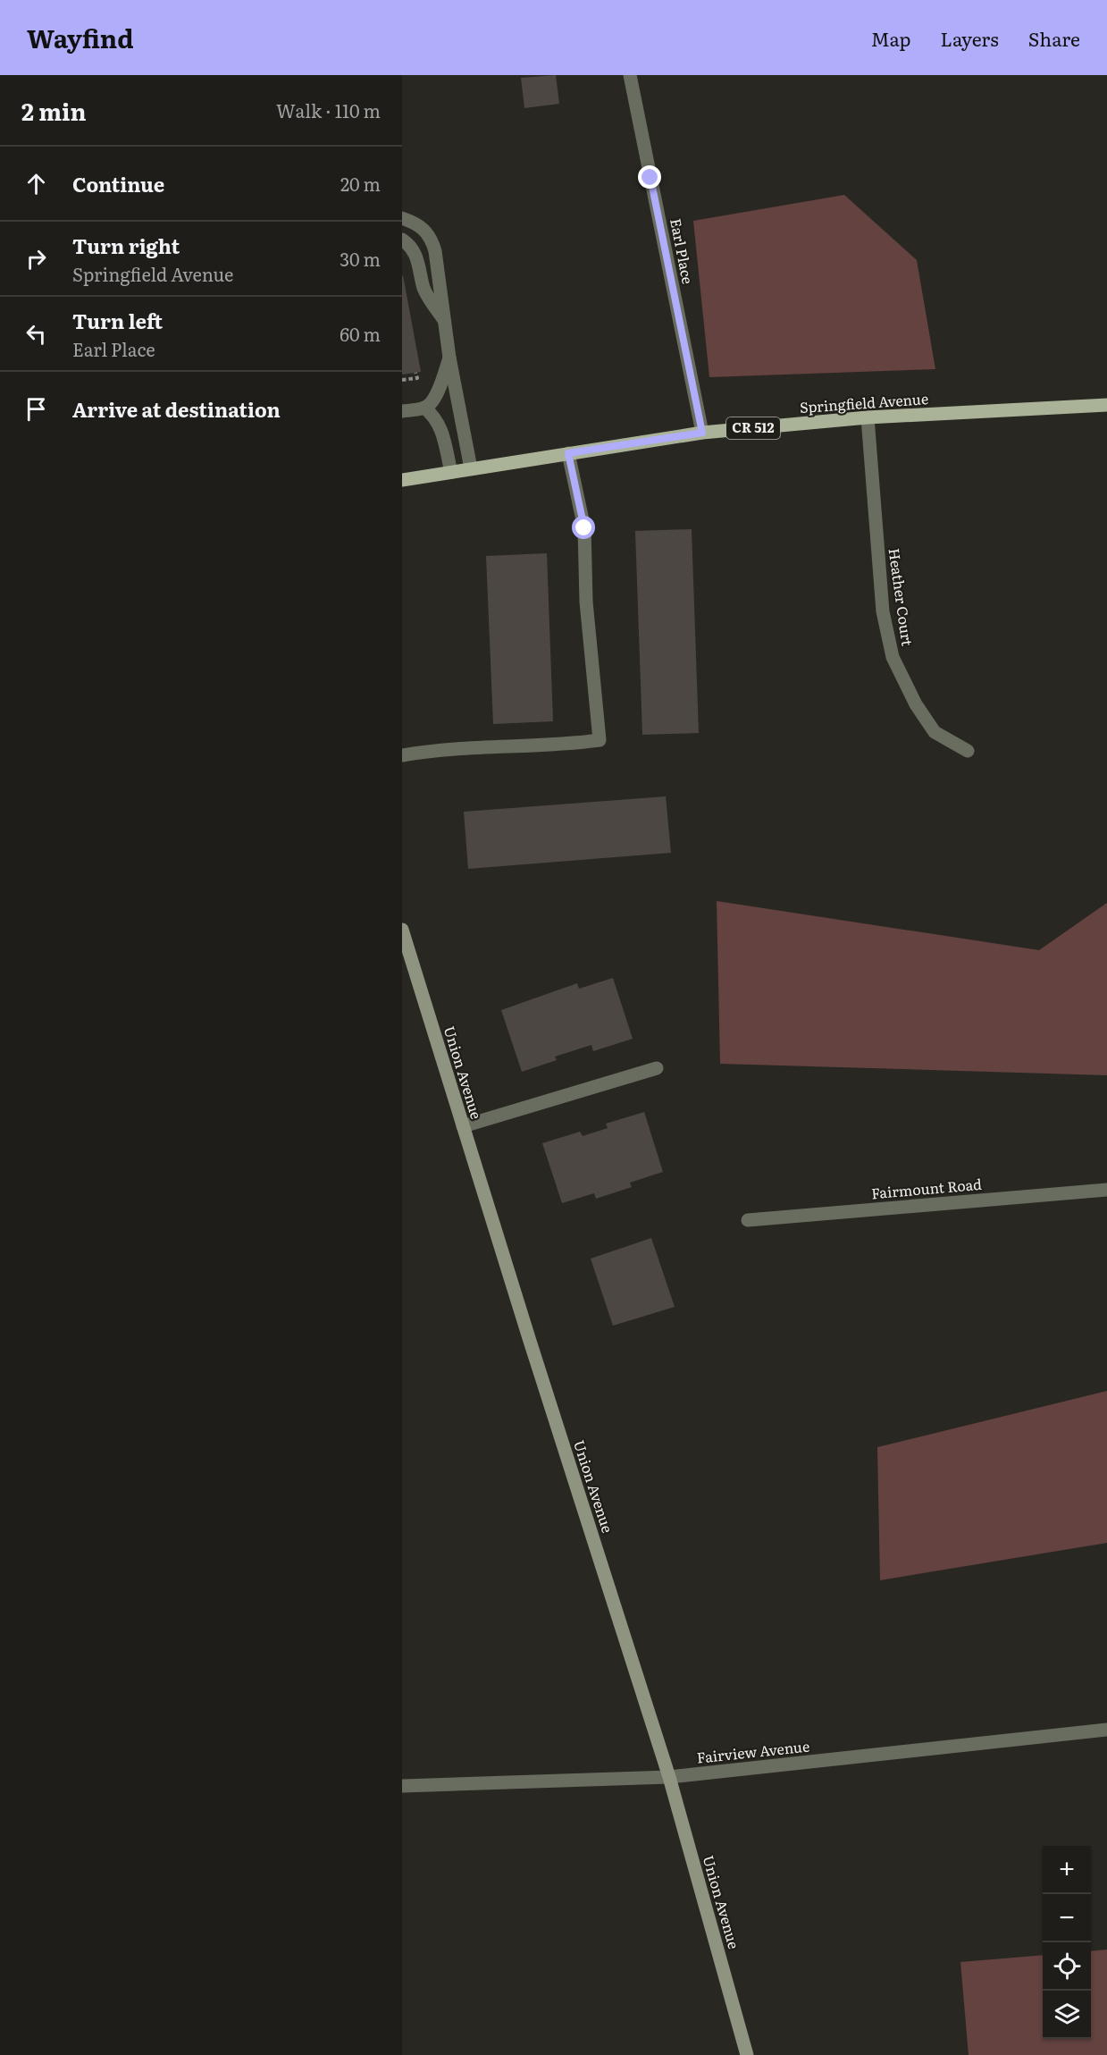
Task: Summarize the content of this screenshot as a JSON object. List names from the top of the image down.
{
  "streets": {
    "main road": ["Springfield Avenue", "CR 512", "Union Avenue"],
    "street": [
      "Earl Place",
      "Heather Court",
      "Fairmount Road",
      "Fairview Avenue"
    ]
  },
  "crossings": [
    ["Earl Place", "Springfield Avenue"],
    ["Springfield Avenue", "Heather Court"],
    ["Union Avenue", "Fairview Avenue"]
  ],
  "page": {
    "header": "Wayfind",
    "nav": ["Map", "Layers", "Share"],
    "heading": ["2 min", "Walk · 110 m"],
    "list": [
      ["Continue", "20 m"],
      ["Turn right", "Springfield Avenue", "30 m"],
      ["Turn left", "Earl Place", "60 m"],
      "Arrive at destination"
    ],
    "map_buttons": ["+", "−"]
  }
}
